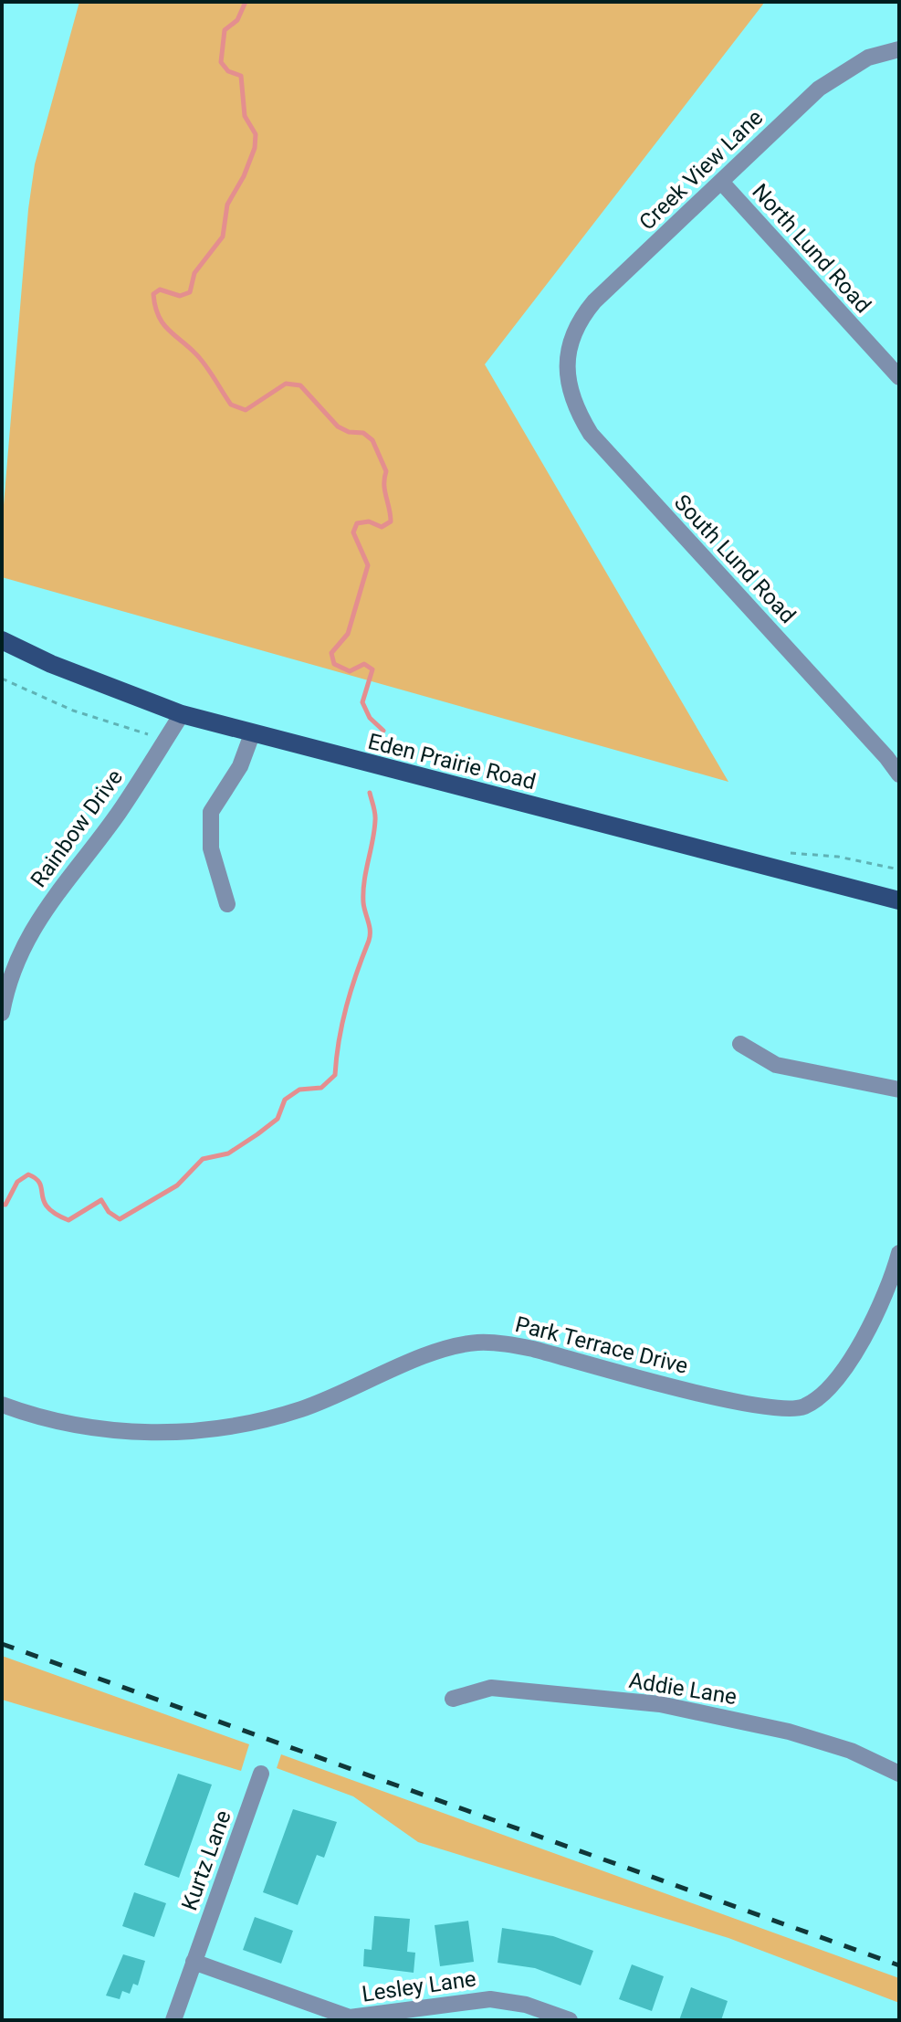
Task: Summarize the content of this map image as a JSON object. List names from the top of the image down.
{
  "streets": {
    "main road": ["Eden Prairie Road"],
    "street": [
      "Creek View Lane",
      "North Lund Road",
      "South Lund Road",
      "Rainbow Drive",
      "Park Terrace Drive",
      "Addie Lane",
      "Kurtz Lane",
      "Lesley Lane"
    ]
  },
  "crossings": [
    ["Creek View Lane", "North Lund Road"],
    ["Creek View Lane", "South Lund Road"],
    ["Eden Prairie Road", "Rainbow Drive"],
    ["Kurtz Lane", "Lesley Lane"]
  ]
}
